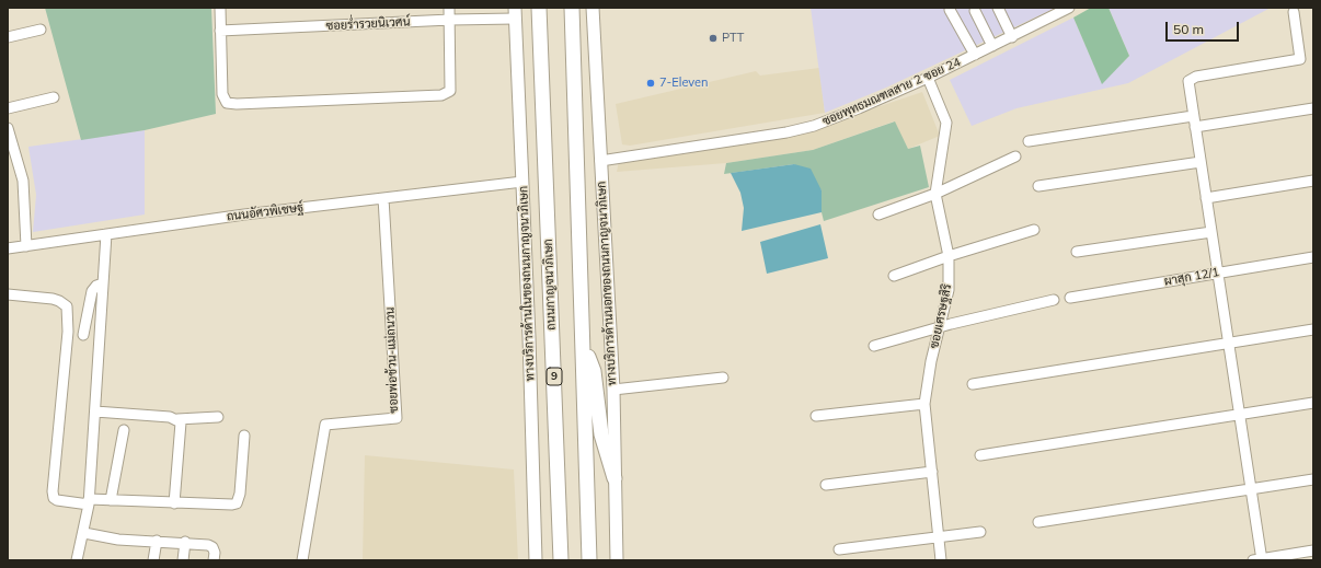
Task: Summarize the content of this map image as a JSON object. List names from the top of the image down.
{
  "streets": {
    "highway": ["ถนนกาญจนาภิเษก", "9"],
    "main road": ["ทางบริการด้านในของถนนกาญจนาภิเษก", "ทางบริการด้านนอกของถนนกาญจนาภิเษก"],
    "street": [
      "ซอยร่ำรวยนิเวศน์",
      "ซอยพุทธมณฑลสาย 2 ซอย 24",
      "ถนนอัศวพิเชษฐ์",
      "ผาสุก 12/1",
      "ซอยเศรษฐสิริ",
      "ซอยพ่อช้วน-แม่ถนวน"
    ]
  },
  "crossings": [
    ["ซอยร่ำรวยนิเวศน์", "ทางบริการด้านในของถนนกาญจนาภิเษก"],
    ["ซอยพุทธมณฑลสาย 2 ซอย 24", "ทางบริการด้านนอกของถนนกาญจนาภิเษก"],
    ["ซอยพุทธมณฑลสาย 2 ซอย 24", "ซอยเศรษฐสิริ"],
    ["ถนนอัศวพิเชษฐ์", "ทางบริการด้านในของถนนกาญจนาภิเษก"],
    ["ถนนอัศวพิเชษฐ์", "ซอยพ่อช้วน-แม่ถนวน"]
  ],
  "places": ["PTT", "7-Eleven"],
  "scale_bar": "50 m"
}
